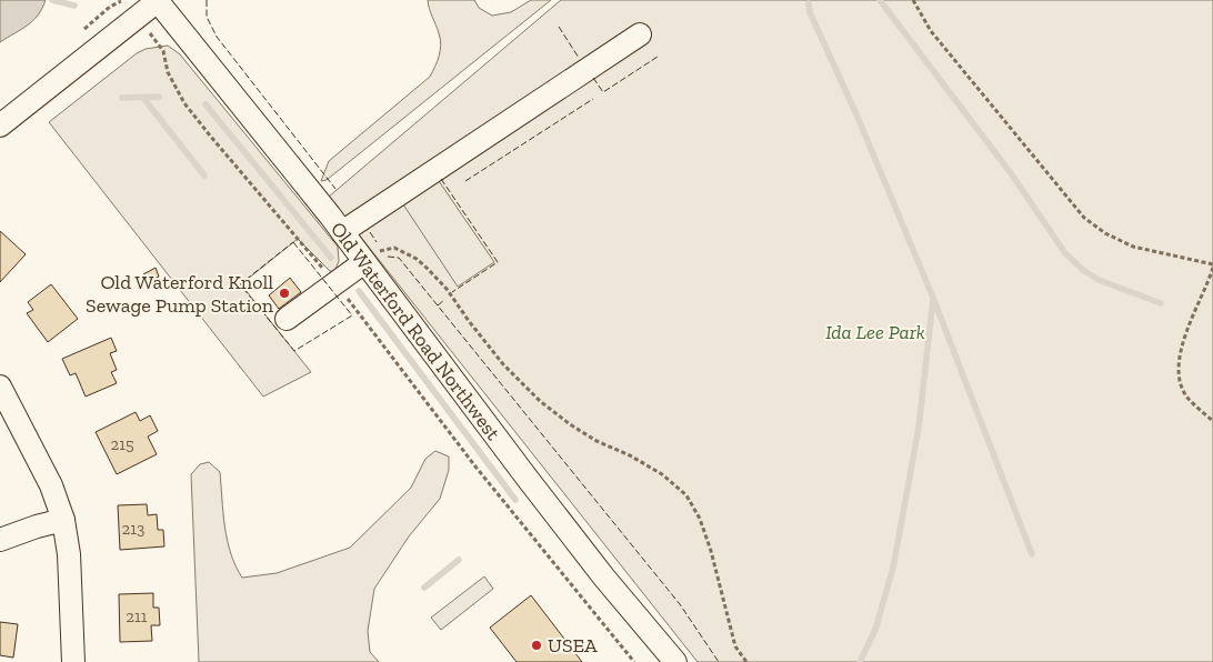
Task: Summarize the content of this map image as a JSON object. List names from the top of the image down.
{
  "streets": {
    "street": ["Old Waterford Road Northwest"]
  },
  "parks": ["Ida Lee Park"],
  "places": ["Old Waterford Knoll Sewage Pump Station", "USEA"],
  "house_numbers": ["215", "213", "211"]
}
